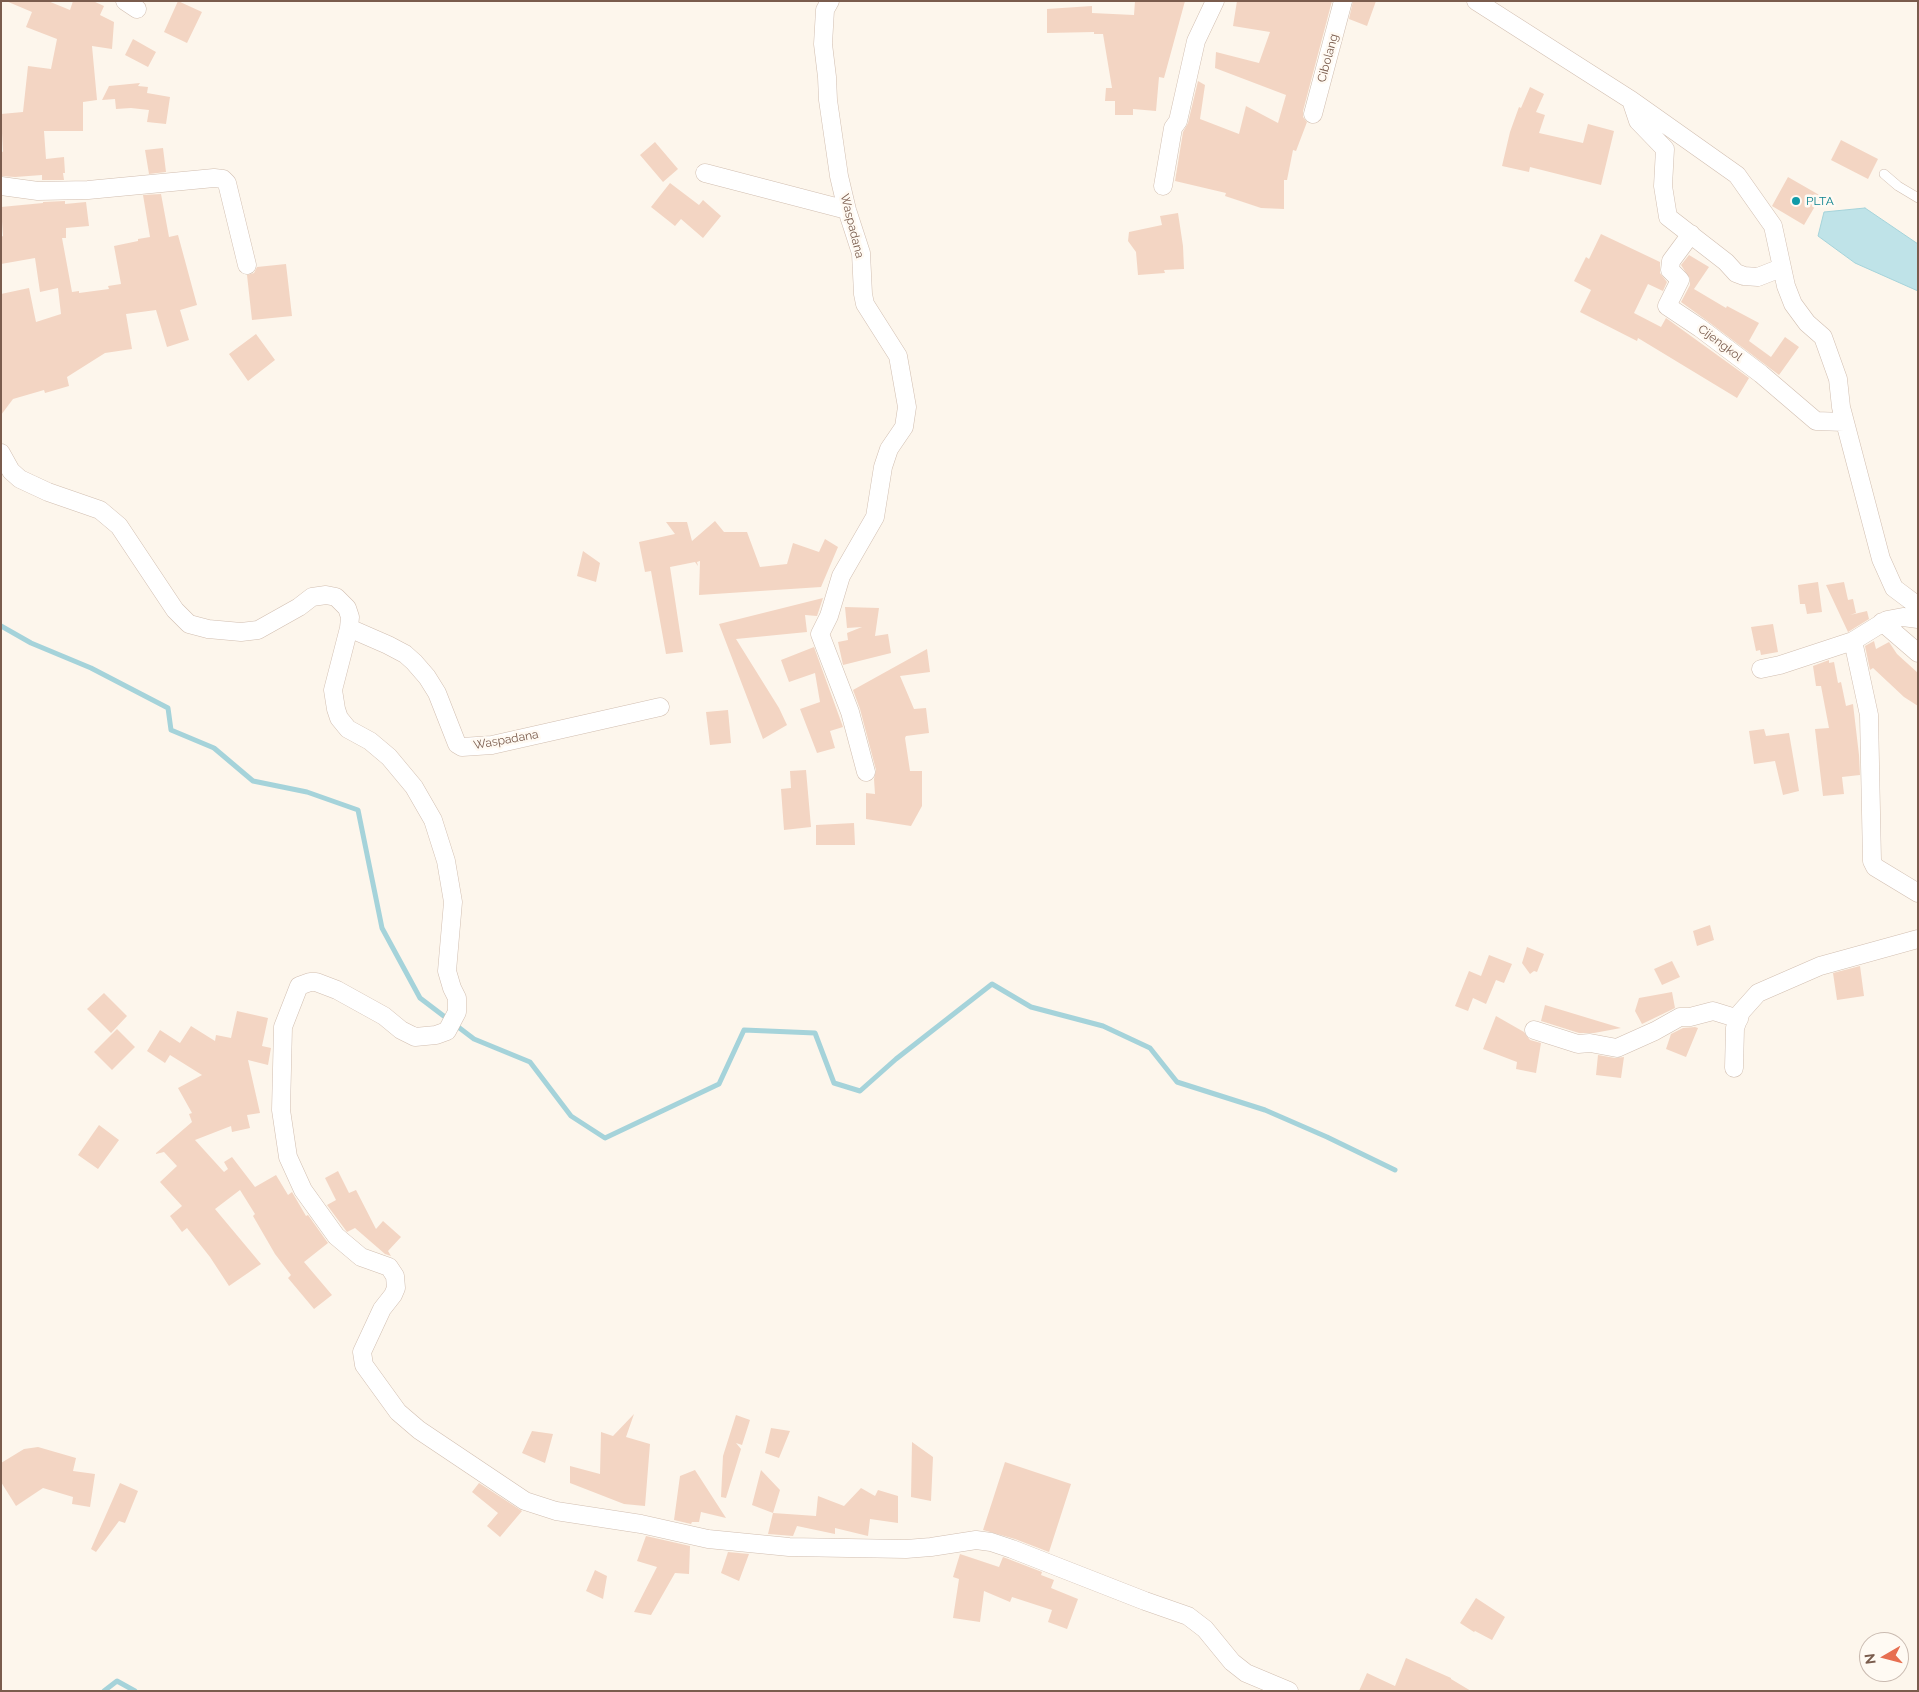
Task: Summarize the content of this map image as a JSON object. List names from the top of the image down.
{
  "streets": {
    "street": ["Cibolang", "Waspadana", "Cijengkol"]
  },
  "places": ["PLTA"],
  "north": "left"
}
